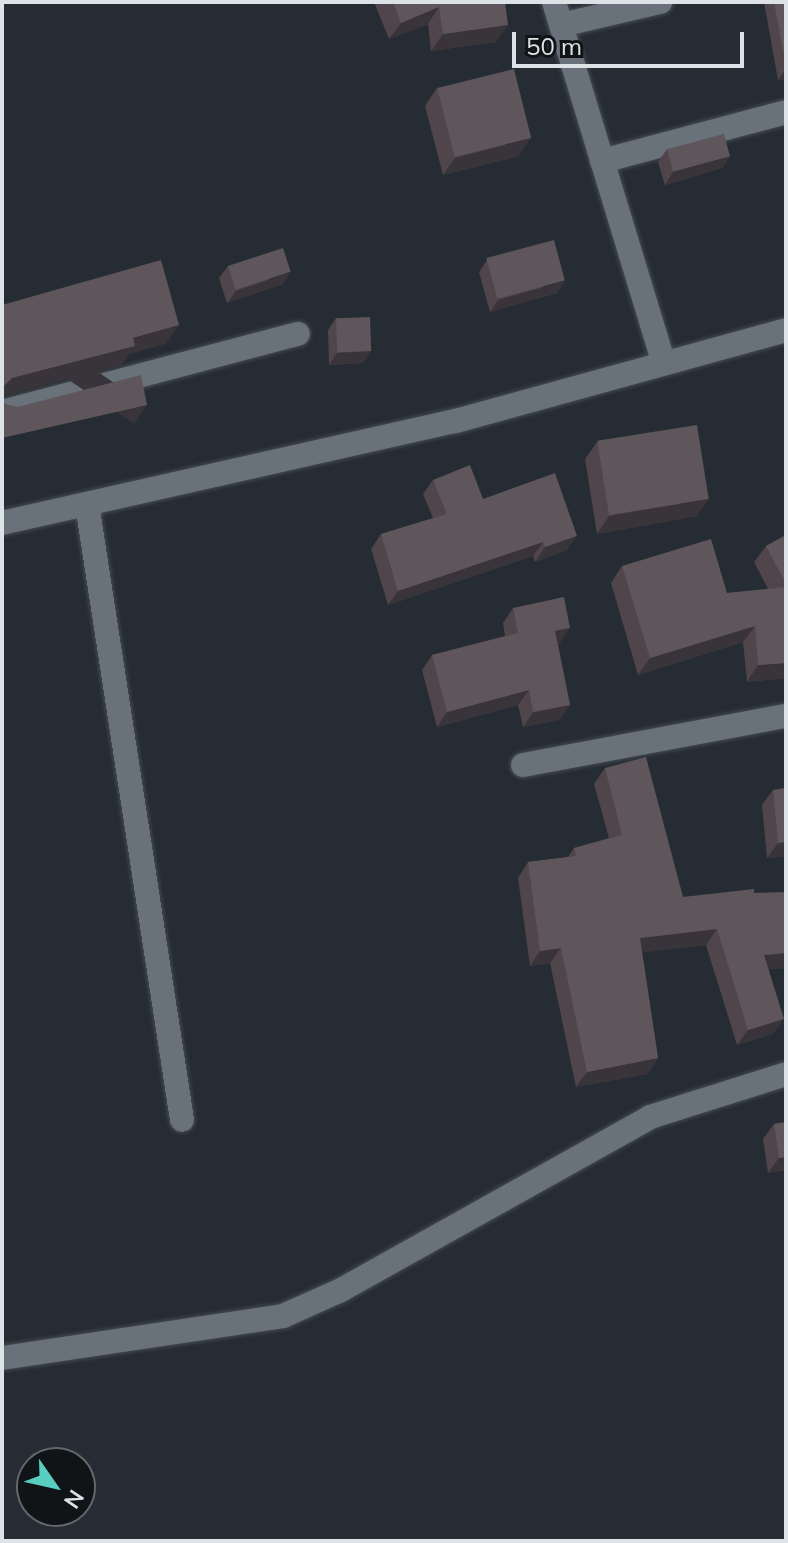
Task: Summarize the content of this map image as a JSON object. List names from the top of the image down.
{
  "scale_bar": "50 m",
  "north": "bottom right"
}
